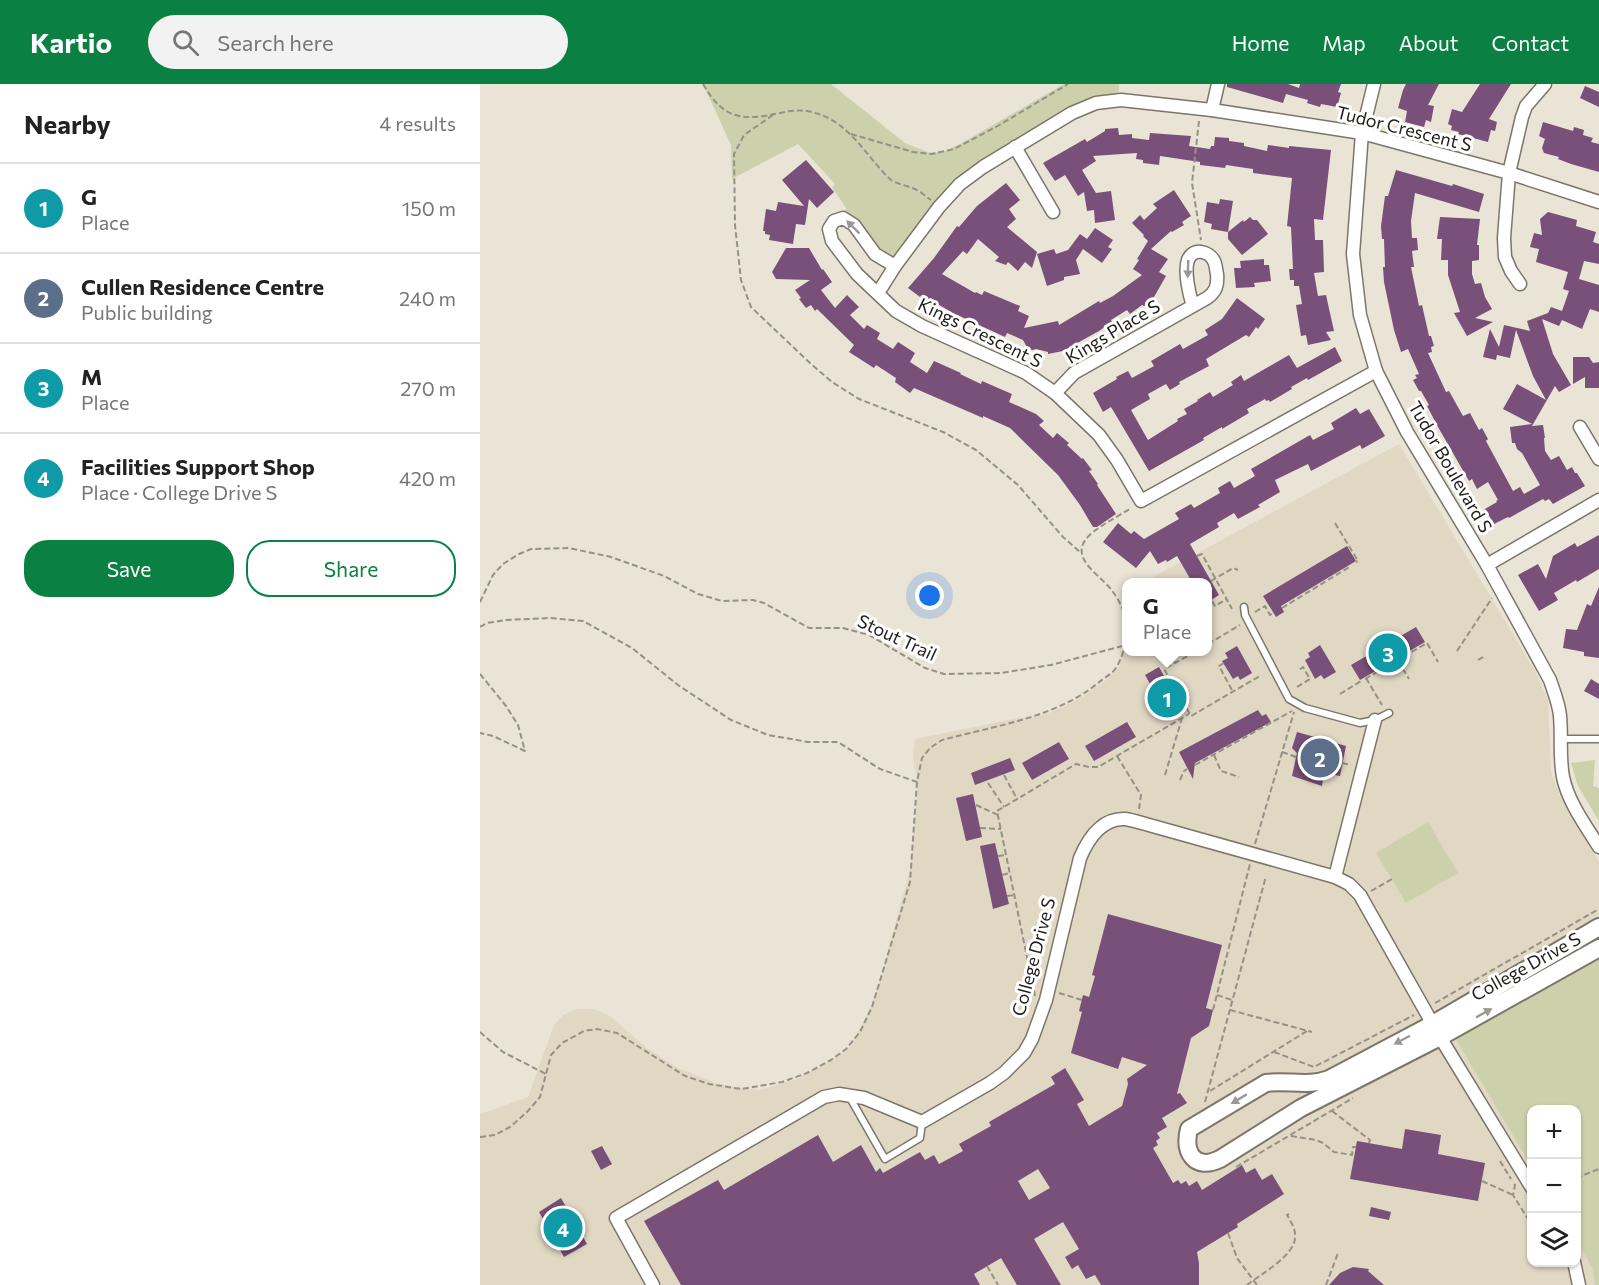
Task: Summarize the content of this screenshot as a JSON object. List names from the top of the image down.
{
  "streets": {
    "street": [
      "Tudor Crescent S",
      "Kings Place S",
      "Kings Crescent S",
      "Tudor Boulevard S",
      "College Drive S"
    ],
    "path": ["Stout Trail"]
  },
  "crossings": [
    ["Tudor Crescent S", "Kings Crescent S"],
    ["Tudor Crescent S", "Tudor Boulevard S"],
    ["Kings Place S", "Kings Crescent S"]
  ],
  "page": {
    "header": "Kartio",
    "search": "Search here",
    "nav": [
      "Home",
      "Map",
      "About",
      "Contact"
    ],
    "heading": ["Nearby", "4 results"],
    "list": [
      {
        "mark": "1",
        "name": "G",
        "note": "Place",
        "value": "150 m"
      },
      {
        "mark": "2",
        "name": "Cullen Residence Centre",
        "note": "Public building",
        "value": "240 m"
      },
      {
        "mark": "3",
        "name": "M",
        "note": "Place",
        "value": "270 m"
      },
      {
        "mark": "4",
        "name": "Facilities Support Shop",
        "note": "Place · College Drive S",
        "value": "420 m"
      }
    ],
    "buttons": ["Save", "Share"],
    "popup": ["G", "Place"],
    "pins": [
      "3",
      "1",
      "2",
      "4"
    ],
    "map_buttons": ["+", "−"]
  }
}
